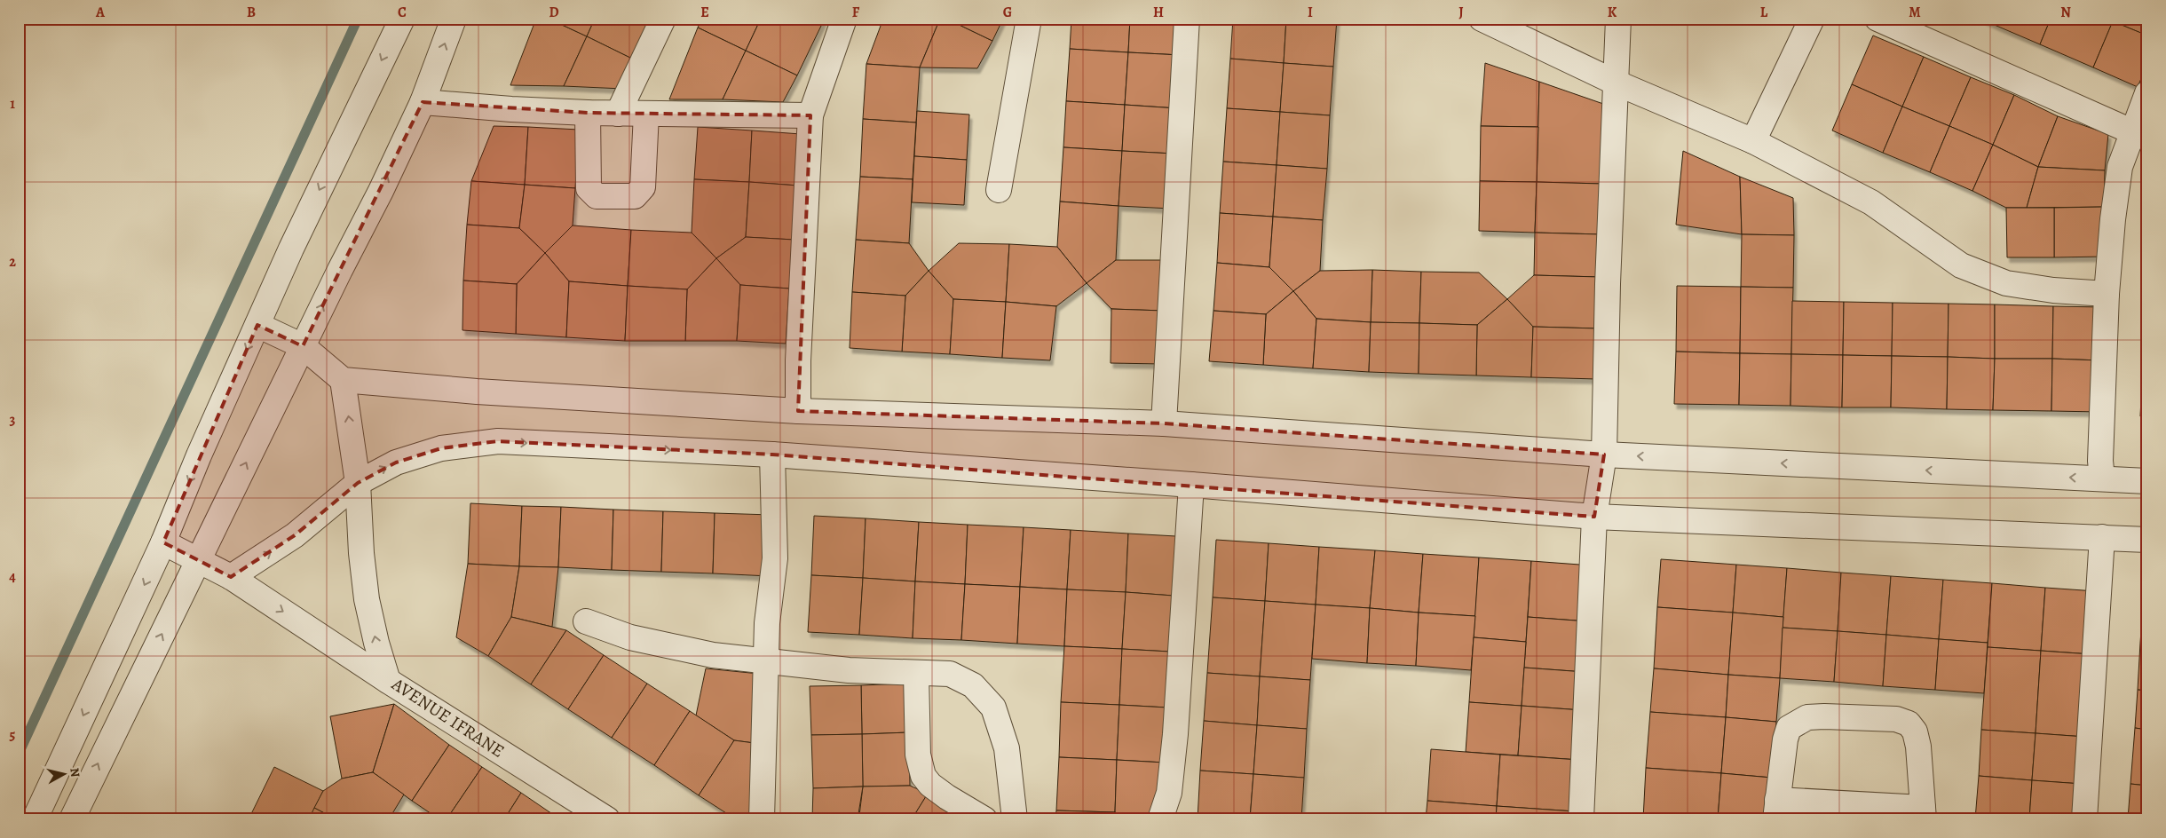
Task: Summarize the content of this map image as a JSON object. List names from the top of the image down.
{
  "streets": {
    "street": ["AVENUE IFRANE"]
  },
  "one_way": ["AVENUE IFRANE"],
  "north": "right",
  "grid": {
    "columns": [
      "A",
      "B",
      "C",
      "D",
      "E",
      "F",
      "G",
      "H",
      "I",
      "J",
      "K",
      "L",
      "M",
      "N"
    ],
    "rows": [
      "1",
      "2",
      "3",
      "4",
      "5"
    ]
  }
}
